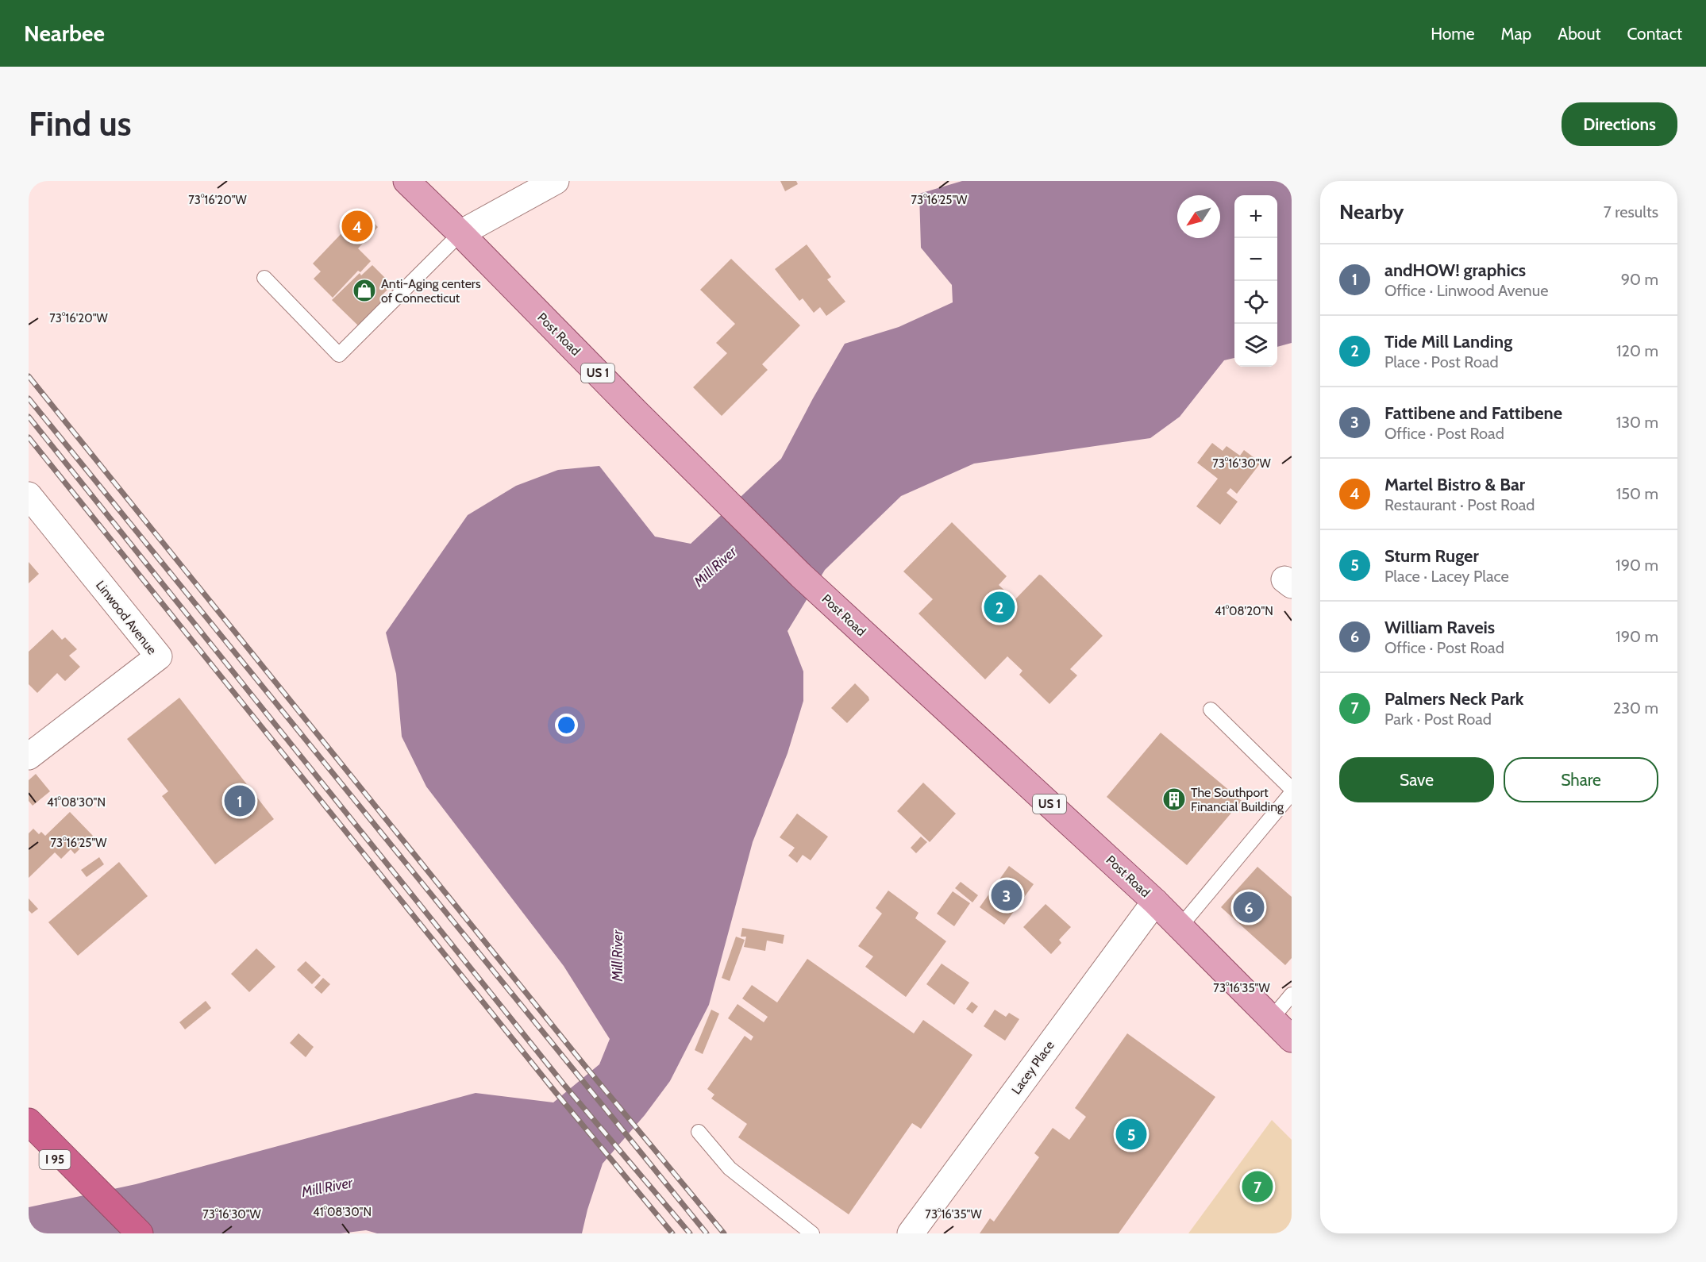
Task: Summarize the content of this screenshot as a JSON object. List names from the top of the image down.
{
  "streets": {
    "highway": ["I 95"],
    "main road": ["Post Road", "US 1"],
    "street": ["Linwood Avenue", "Lacey Place"]
  },
  "crossings": [
    ["Post Road", "Lacey Place"]
  ],
  "water": ["Mill River"],
  "places": {
    "shop": ["Anti-Aging centers of Connecticut"],
    "building": ["The Southport Financial Building"]
  },
  "north": "bottom left",
  "page": {
    "header": "Nearbee",
    "nav": [
      "Home",
      "Map",
      "About",
      "Contact"
    ],
    "buttons": [
      "Directions",
      ["Save", "Share"]
    ],
    "title": "Find us",
    "heading": ["Nearby", "7 results"],
    "map_buttons": ["+", "−"],
    "pins": [
      "4",
      "2",
      "1",
      "3",
      "6",
      "5",
      "7"
    ],
    "list": [
      {
        "mark": "1",
        "name": "andHOW! graphics",
        "note": "Office · Linwood Avenue",
        "value": "90 m"
      },
      {
        "mark": "2",
        "name": "Tide Mill Landing",
        "note": "Place · Post Road",
        "value": "120 m"
      },
      {
        "mark": "3",
        "name": "Fattibene and Fattibene",
        "note": "Office · Post Road",
        "value": "130 m"
      },
      {
        "mark": "4",
        "name": "Martel Bistro & Bar",
        "note": "Restaurant · Post Road",
        "value": "150 m"
      },
      {
        "mark": "5",
        "name": "Sturm Ruger",
        "note": "Place · Lacey Place",
        "value": "190 m"
      },
      {
        "mark": "6",
        "name": "William Raveis",
        "note": "Office · Post Road",
        "value": "190 m"
      },
      {
        "mark": "7",
        "name": "Palmers Neck Park",
        "note": "Park · Post Road",
        "value": "230 m"
      }
    ]
  },
  "coordinates": [
    "73°16'20\"W",
    "73°16'25\"W",
    "73°16'30\"W",
    "41°08'20\"N",
    "41°08'30\"N",
    "73°16'35\"W"
  ]
}
